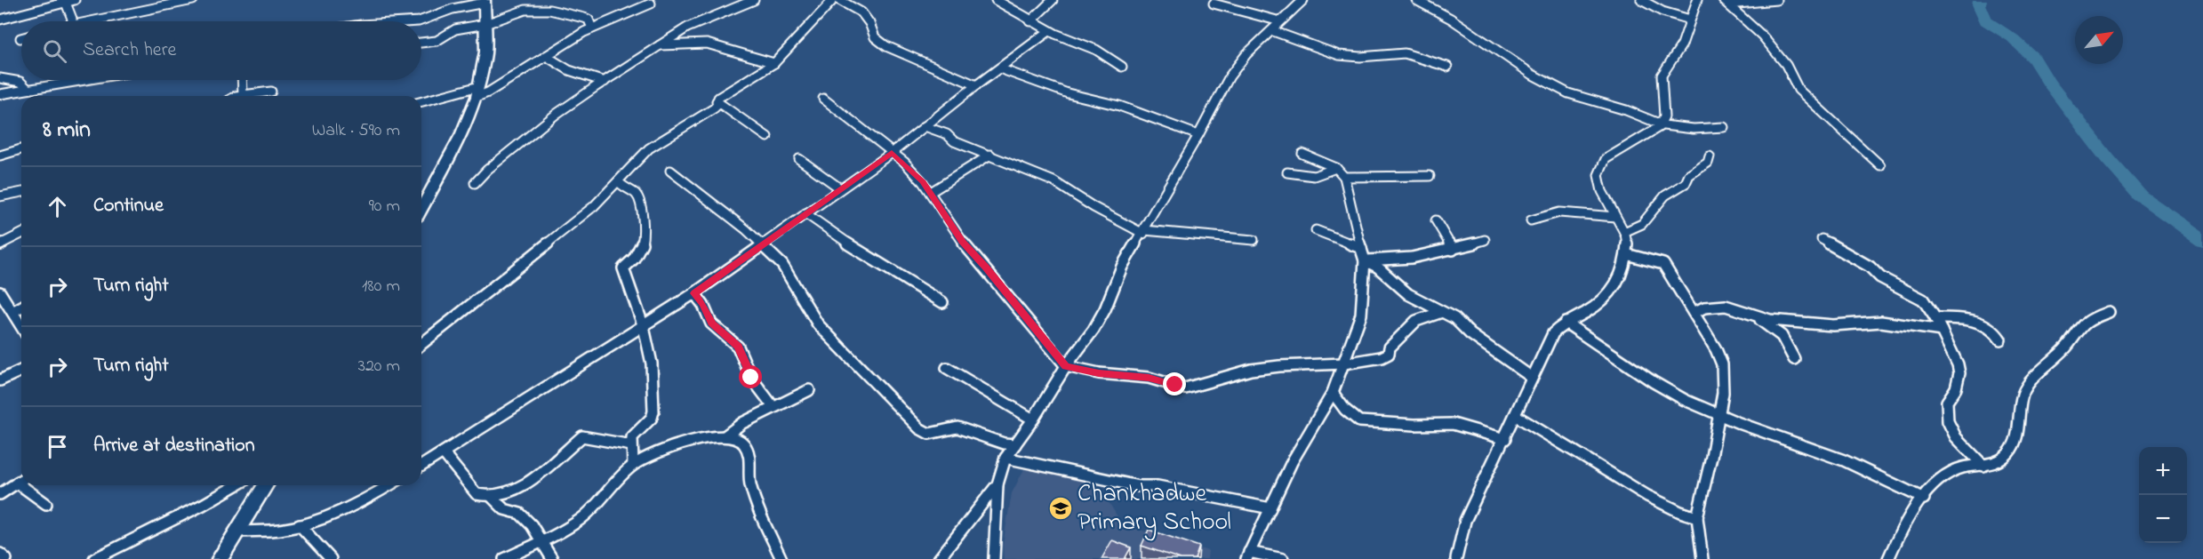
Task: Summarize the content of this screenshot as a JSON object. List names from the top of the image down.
{
  "places": {
    "school or university": ["Chankhadwe Primary School"]
  },
  "north": "top right",
  "page": {
    "search": "Search here",
    "heading": ["8 min", "Walk · 590 m"],
    "list": [
      ["Continue", "90 m"],
      ["Turn right", "180 m"],
      ["Turn right", "320 m"],
      "Arrive at destination"
    ],
    "map_buttons": ["+", "−"]
  }
}
